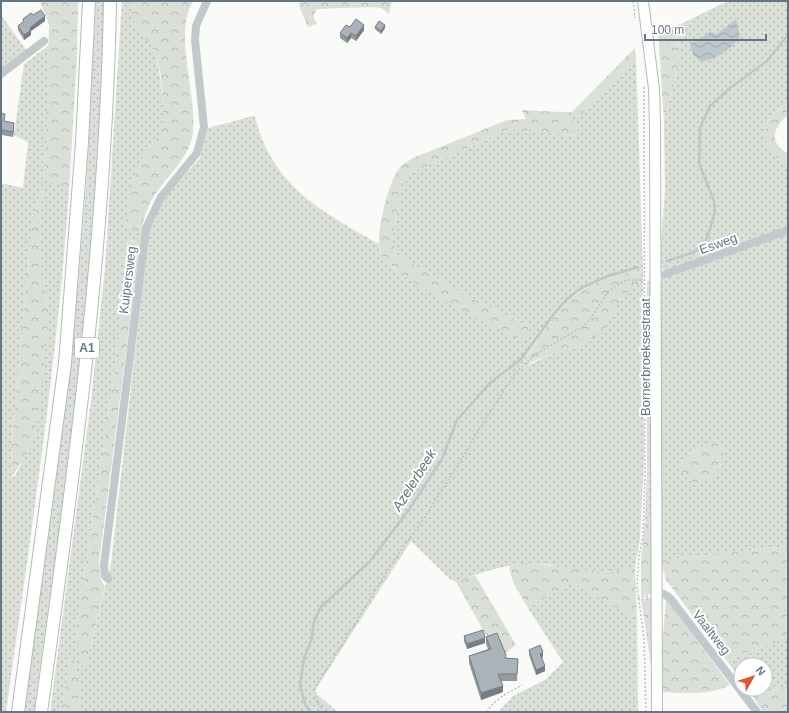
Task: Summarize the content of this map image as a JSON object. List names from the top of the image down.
{
  "streets": {
    "highway": ["A1"],
    "main road": ["Bornerbroeksestraat"],
    "street": ["Esweg", "Kuipersweg", "Vaaltweg"]
  },
  "crossings": [
    ["Esweg", "Bornerbroeksestraat"],
    ["Bornerbroeksestraat", "Vaaltweg"]
  ],
  "water": ["Azelerbeek"],
  "scale_bar": "100 m",
  "north": "top right"
}
